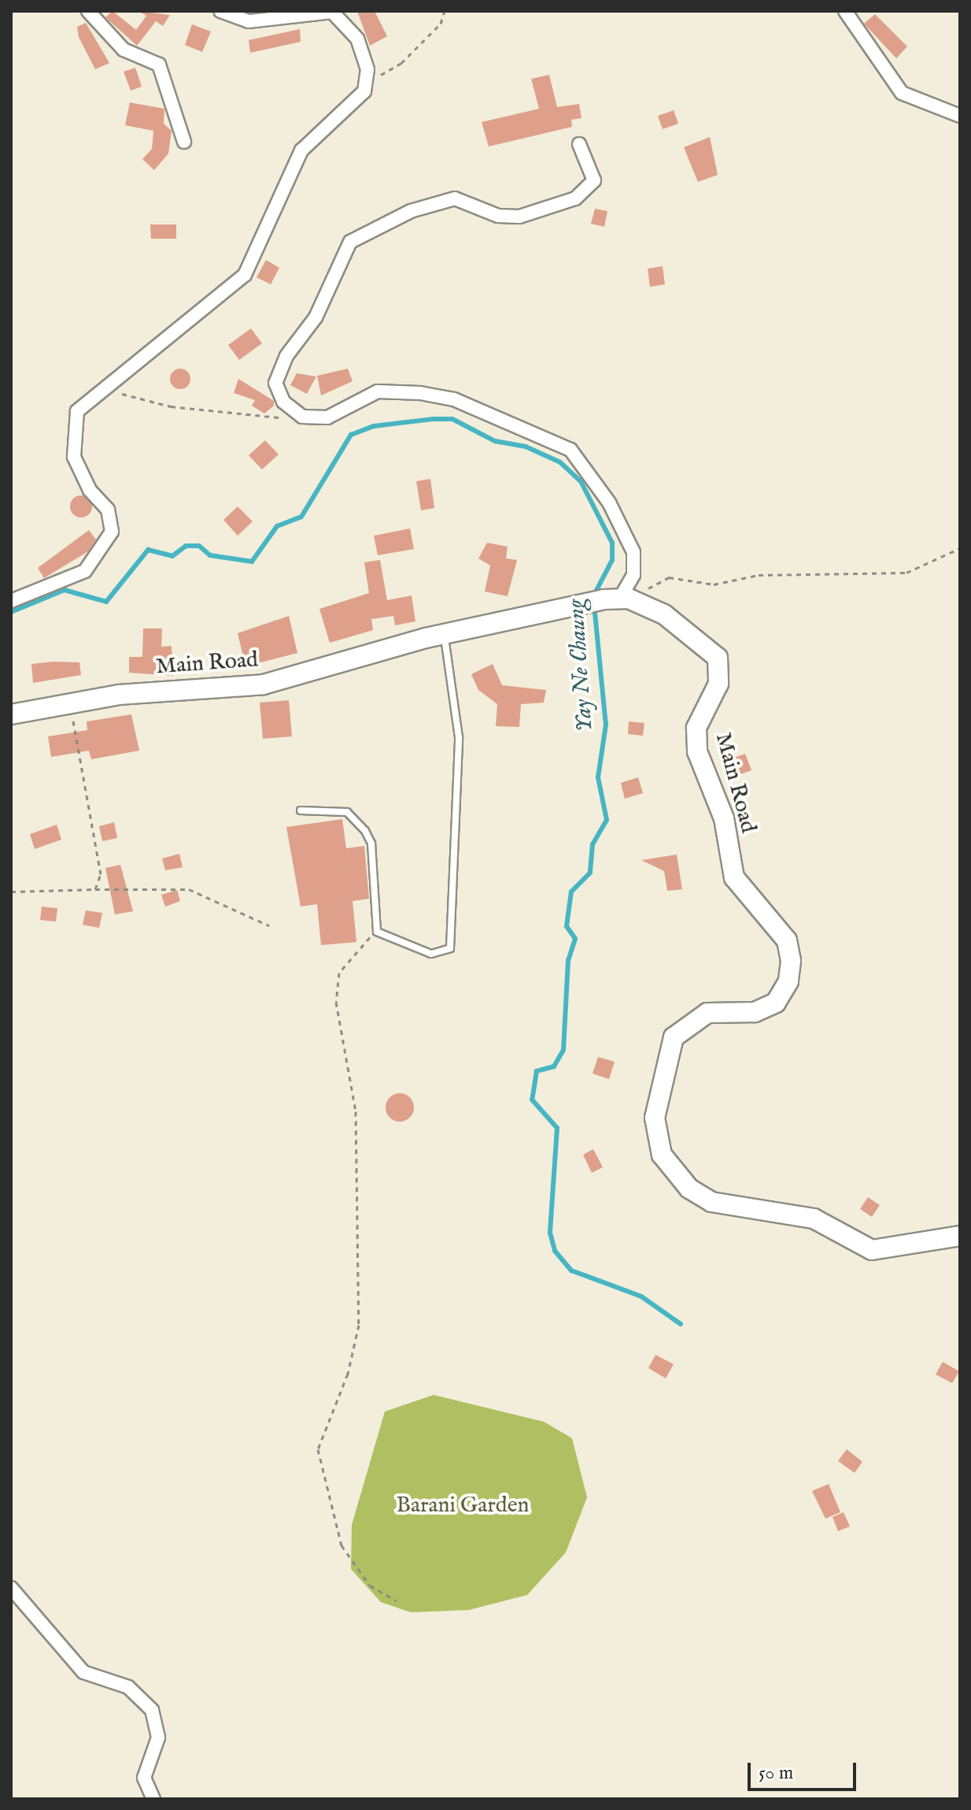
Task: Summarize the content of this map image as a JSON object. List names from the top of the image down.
{
  "streets": {
    "main road": ["Main Road"]
  },
  "water": ["Yay Ne Chaung"],
  "parks": ["Barani Garden"],
  "scale_bar": "50 m"
}
